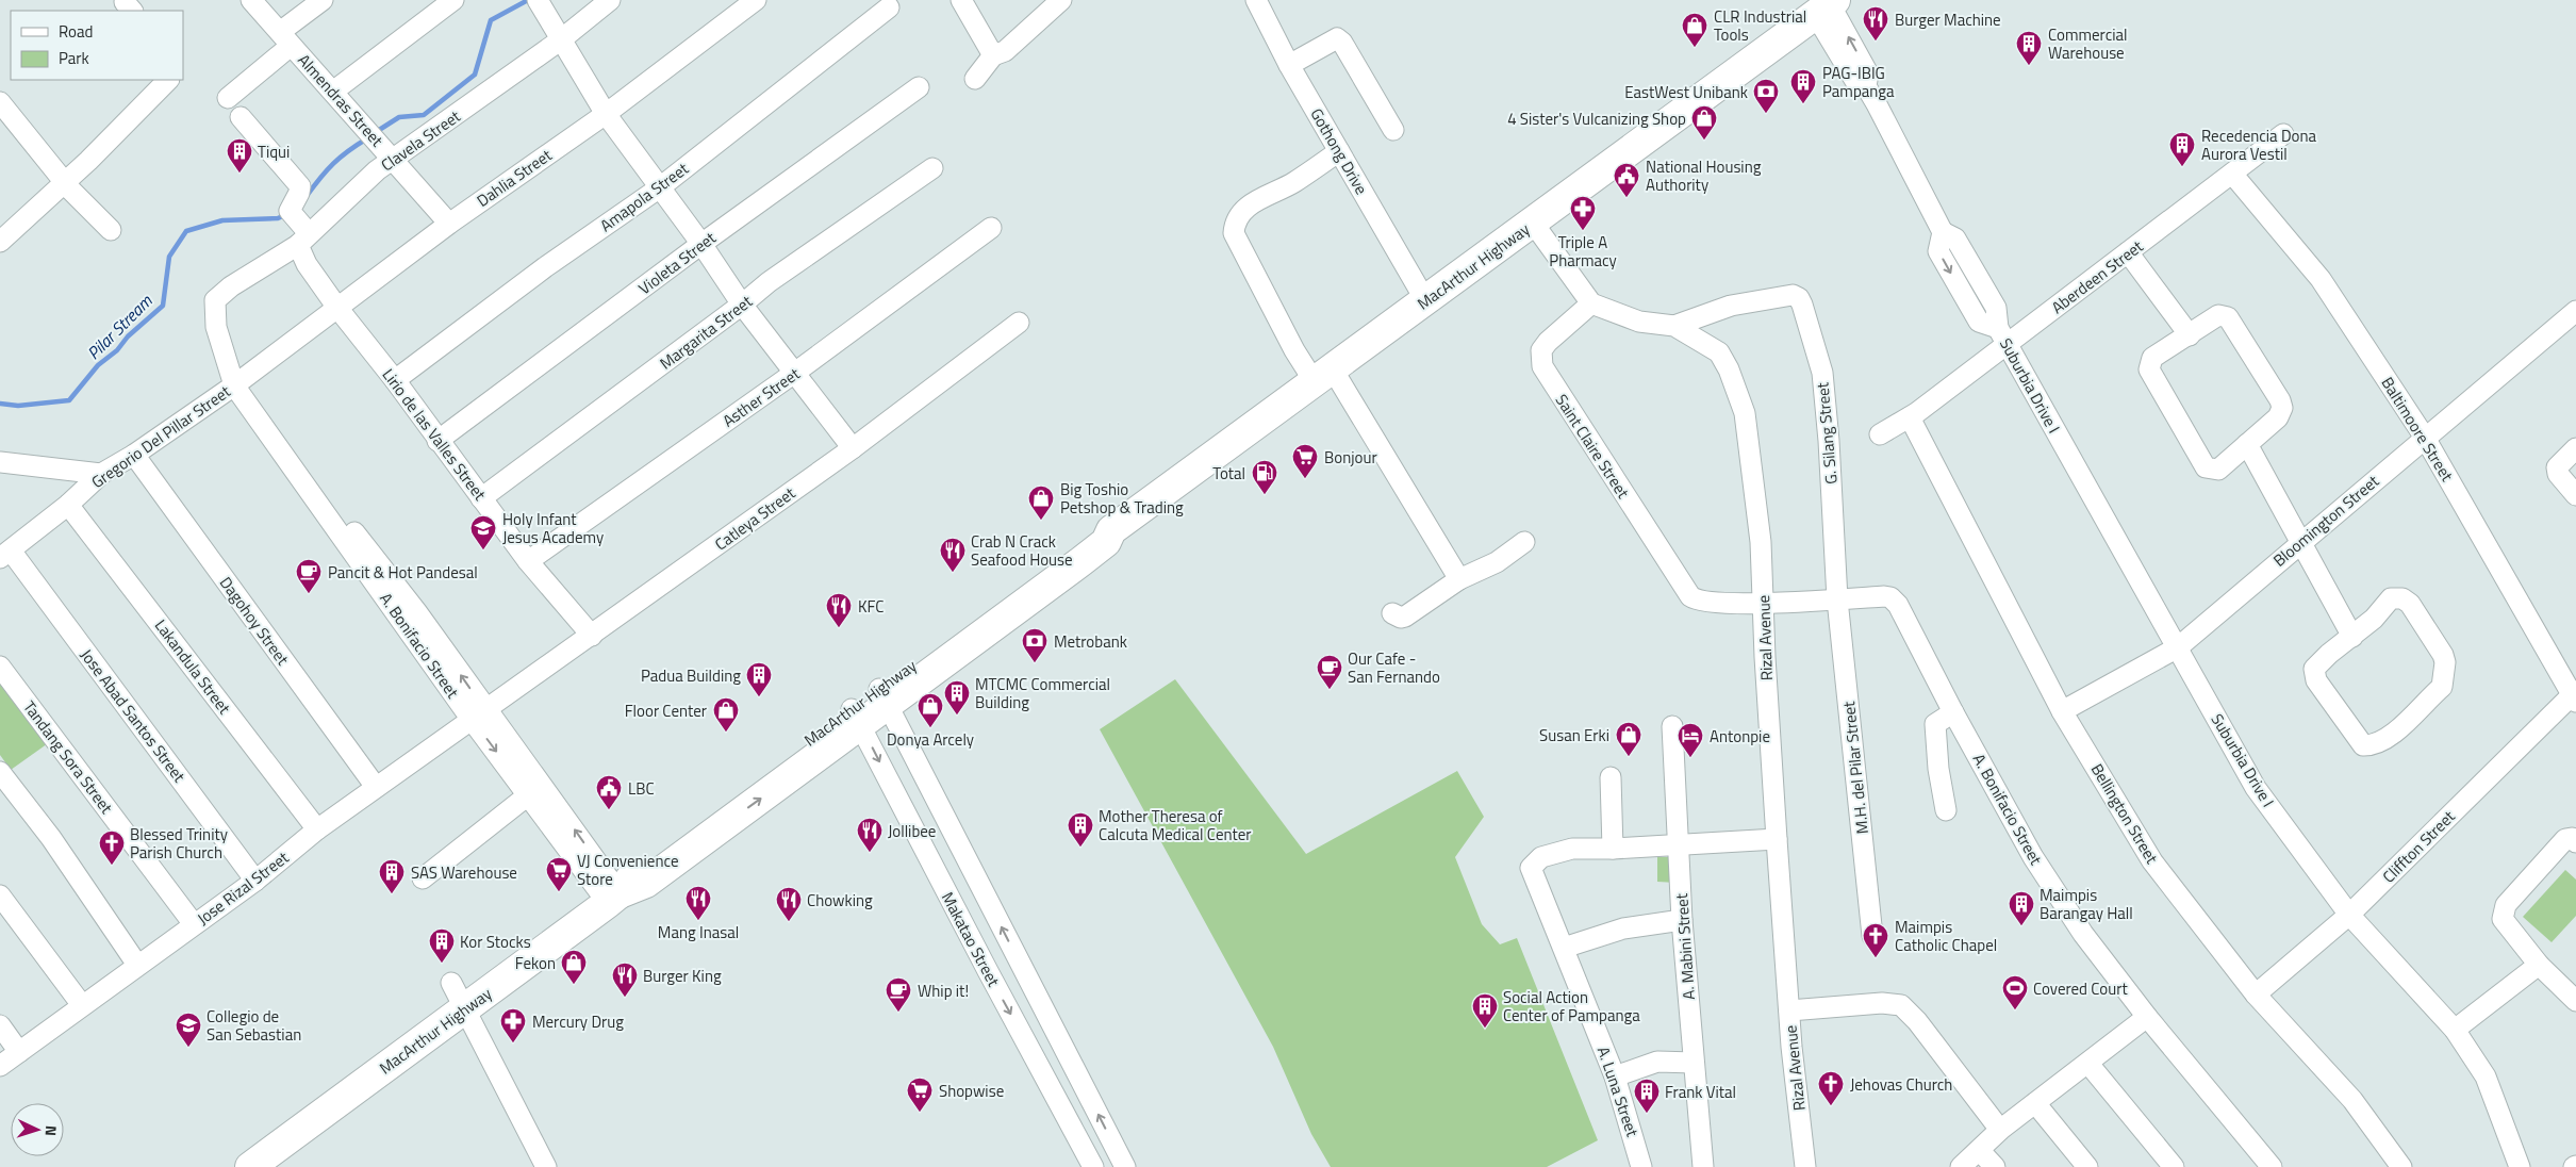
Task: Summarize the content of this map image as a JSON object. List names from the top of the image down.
{
  "streets": {
    "highway": ["MacArthur Highway"],
    "street": [
      "Almendras Street",
      "Clavela Street",
      "Gothong Drive",
      "Dahlia Street",
      "Amapola Street",
      "Violeta Street",
      "Aberdeen Street",
      "Margarita Street",
      "Suburbia Drive I",
      "Asther Street",
      "Baltimoore Street",
      "G. Silang Street",
      "Lirio de las Valles Street",
      "Gregorio Del Pillar Street",
      "Saint Claire Street",
      "Catleya Street",
      "Bloomington Street",
      "Dagohoy Street",
      "Rizal Avenue",
      "A. Bonifacio Street",
      "Lakandula Street",
      "Jose Abad Santos Street",
      "Tandang Sora Street",
      "M.H. del Pilar Street",
      "Bellington Street",
      "Cliffton Street",
      "Jose Rizal Street",
      "Makatao Street",
      "A. Mabini Street",
      "A. Luna Street"
    ]
  },
  "crossings": [
    ["Almendras Street", "Clavela Street"],
    ["Almendras Street", "Dahlia Street"],
    ["Clavela Street", "Gregorio Del Pillar Street"],
    ["Clavela Street", "A. Bonifacio Street"],
    ["Gothong Drive", "MacArthur Highway"],
    ["Dahlia Street", "Lirio de las Valles Street"],
    ["Dahlia Street", "Gregorio Del Pillar Street"],
    ["Amapola Street", "Lirio de las Valles Street"],
    ["Violeta Street", "Lirio de las Valles Street"],
    ["MacArthur Highway", "Suburbia Drive I"],
    ["MacArthur Highway", "A. Bonifacio Street"],
    ["MacArthur Highway", "Makatao Street"],
    ["Aberdeen Street", "Suburbia Drive I"],
    ["Aberdeen Street", "Baltimoore Street"],
    ["Aberdeen Street", "Bellington Street"],
    ["Margarita Street", "Lirio de las Valles Street"],
    ["Suburbia Drive I", "Bloomington Street"],
    ["Suburbia Drive I", "Cliffton Street"],
    ["Asther Street", "Lirio de las Valles Street"],
    ["Baltimoore Street", "Bloomington Street"],
    ["Baltimoore Street", "Cliffton Street"],
    ["G. Silang Street", "Rizal Avenue"],
    ["G. Silang Street", "A. Bonifacio Street"],
    ["G. Silang Street", "M.H. del Pilar Street"],
    ["Lirio de las Valles Street", "Catleya Street"],
    ["Gregorio Del Pillar Street", "Dagohoy Street"],
    ["Gregorio Del Pillar Street", "A. Bonifacio Street"],
    ["Gregorio Del Pillar Street", "Lakandula Street"],
    ["Gregorio Del Pillar Street", "Jose Abad Santos Street"],
    ["Saint Claire Street", "Rizal Avenue"],
    ["Saint Claire Street", "A. Bonifacio Street"],
    ["Catleya Street", "A. Bonifacio Street"],
    ["Catleya Street", "Jose Rizal Street"],
    ["Bloomington Street", "Bellington Street"],
    ["Dagohoy Street", "Jose Rizal Street"],
    ["Rizal Avenue", "A. Bonifacio Street"],
    ["A. Bonifacio Street", "M.H. del Pilar Street"],
    ["A. Bonifacio Street", "Jose Rizal Street"],
    ["Lakandula Street", "Jose Rizal Street"],
    ["Jose Abad Santos Street", "Jose Rizal Street"],
    ["Tandang Sora Street", "Jose Rizal Street"],
    ["Bellington Street", "Cliffton Street"]
  ],
  "water": ["Pilar Stream"],
  "places": {
    "restaurant": [
      "Burger Machine",
      "Crab N Crack Seafood House",
      "KFC",
      "Jollibee",
      "Mang Inasal",
      "Chowking",
      "Burger King"
    ],
    "shop": [
      "CLR Industrial Tools",
      "4 Sister's Vulcanizing Shop",
      "Big Toshio Petshop & Trading",
      "Donya Arcely",
      "Floor Center",
      "Susan Erki",
      "Fekon"
    ],
    "building": [
      "Commercial Warehouse",
      "PAG-IBIG Pampanga",
      "Recedencia Dona Aurora Vestil",
      "Tiqui",
      "Padua Building",
      "MTCMC Commercial Building",
      "Mother Theresa of Calcuta Medical Center",
      "SAS Warehouse",
      "Maimpis Barangay Hall",
      "Kor Stocks",
      "Social Action Center of Pampanga",
      "Frank Vital"
    ],
    "bank": ["EastWest Unibank", "Metrobank"],
    "public building": ["National Housing Authority", "LBC"],
    "pharmacy": ["Triple A Pharmacy", "Mercury Drug"],
    "supermarket": ["Bonjour", "VJ Convenience Store", "Shopwise"],
    "fuel station": ["Total"],
    "school or university": ["Holy Infant Jesus Academy", "Collegio de San Sebastian"],
    "cafe": ["Pancit & Hot Pandesal", "Our Cafe - San Fernando", "Whip it!"],
    "hotel": ["Antonpie"],
    "church": ["Blessed Trinity Parish Church", "Maimpis Catholic Chapel", "Jehovas Church"],
    "sports": ["Covered Court"]
  },
  "legend": ["Road", "Park"],
  "north": "right"
}
